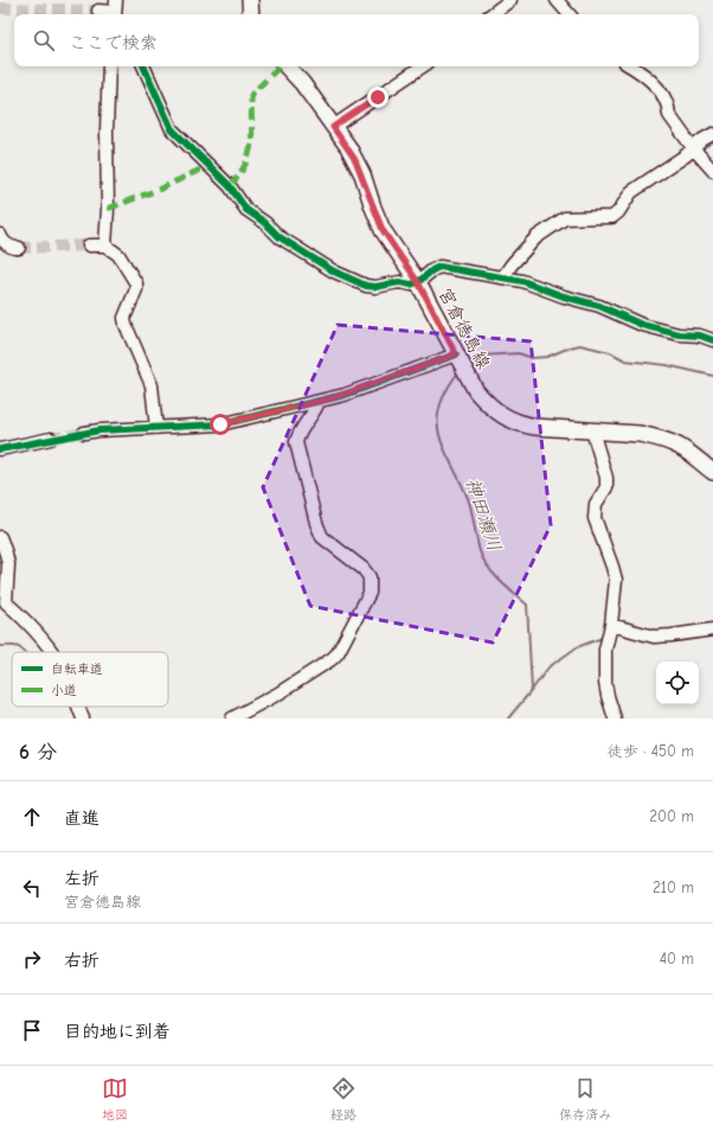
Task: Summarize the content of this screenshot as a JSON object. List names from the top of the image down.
{
  "streets": {
    "main road": ["宮倉徳島線"]
  },
  "water": ["神田瀬川"],
  "legend": ["自転車道", "小道"],
  "page": {
    "search": "ここで検索",
    "heading": ["6 分", "徒歩 · 450 m"],
    "list": [
      ["直進", "200 m"],
      ["左折", "宮倉徳島線", "210 m"],
      ["右折", "40 m"],
      "目的地に到着"
    ],
    "nav": ["地図", "経路", "保存済み"]
  }
}
